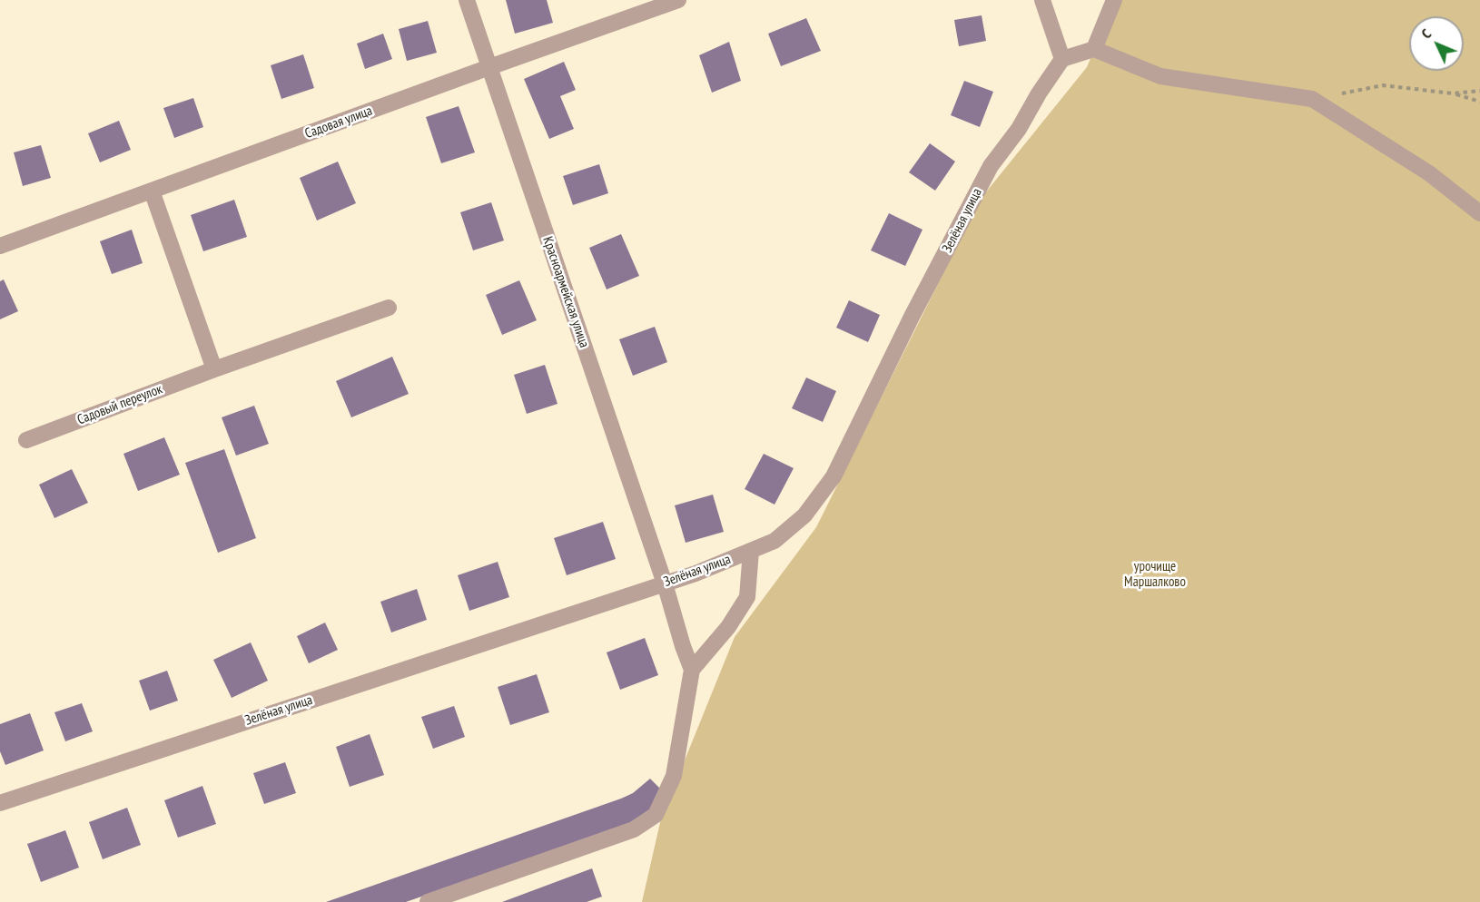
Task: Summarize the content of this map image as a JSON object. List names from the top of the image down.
{
  "streets": {
    "street": [
      "Садовая улица",
      "Зелёная улица",
      "Красноармейская улица",
      "Садовый переулок"
    ]
  },
  "crossings": [
    ["Садовая улица", "Красноармейская улица"],
    ["Зелёная улица", "Красноармейская улица"]
  ],
  "parks": ["урочище Маршалково"],
  "north": "top left"
}
